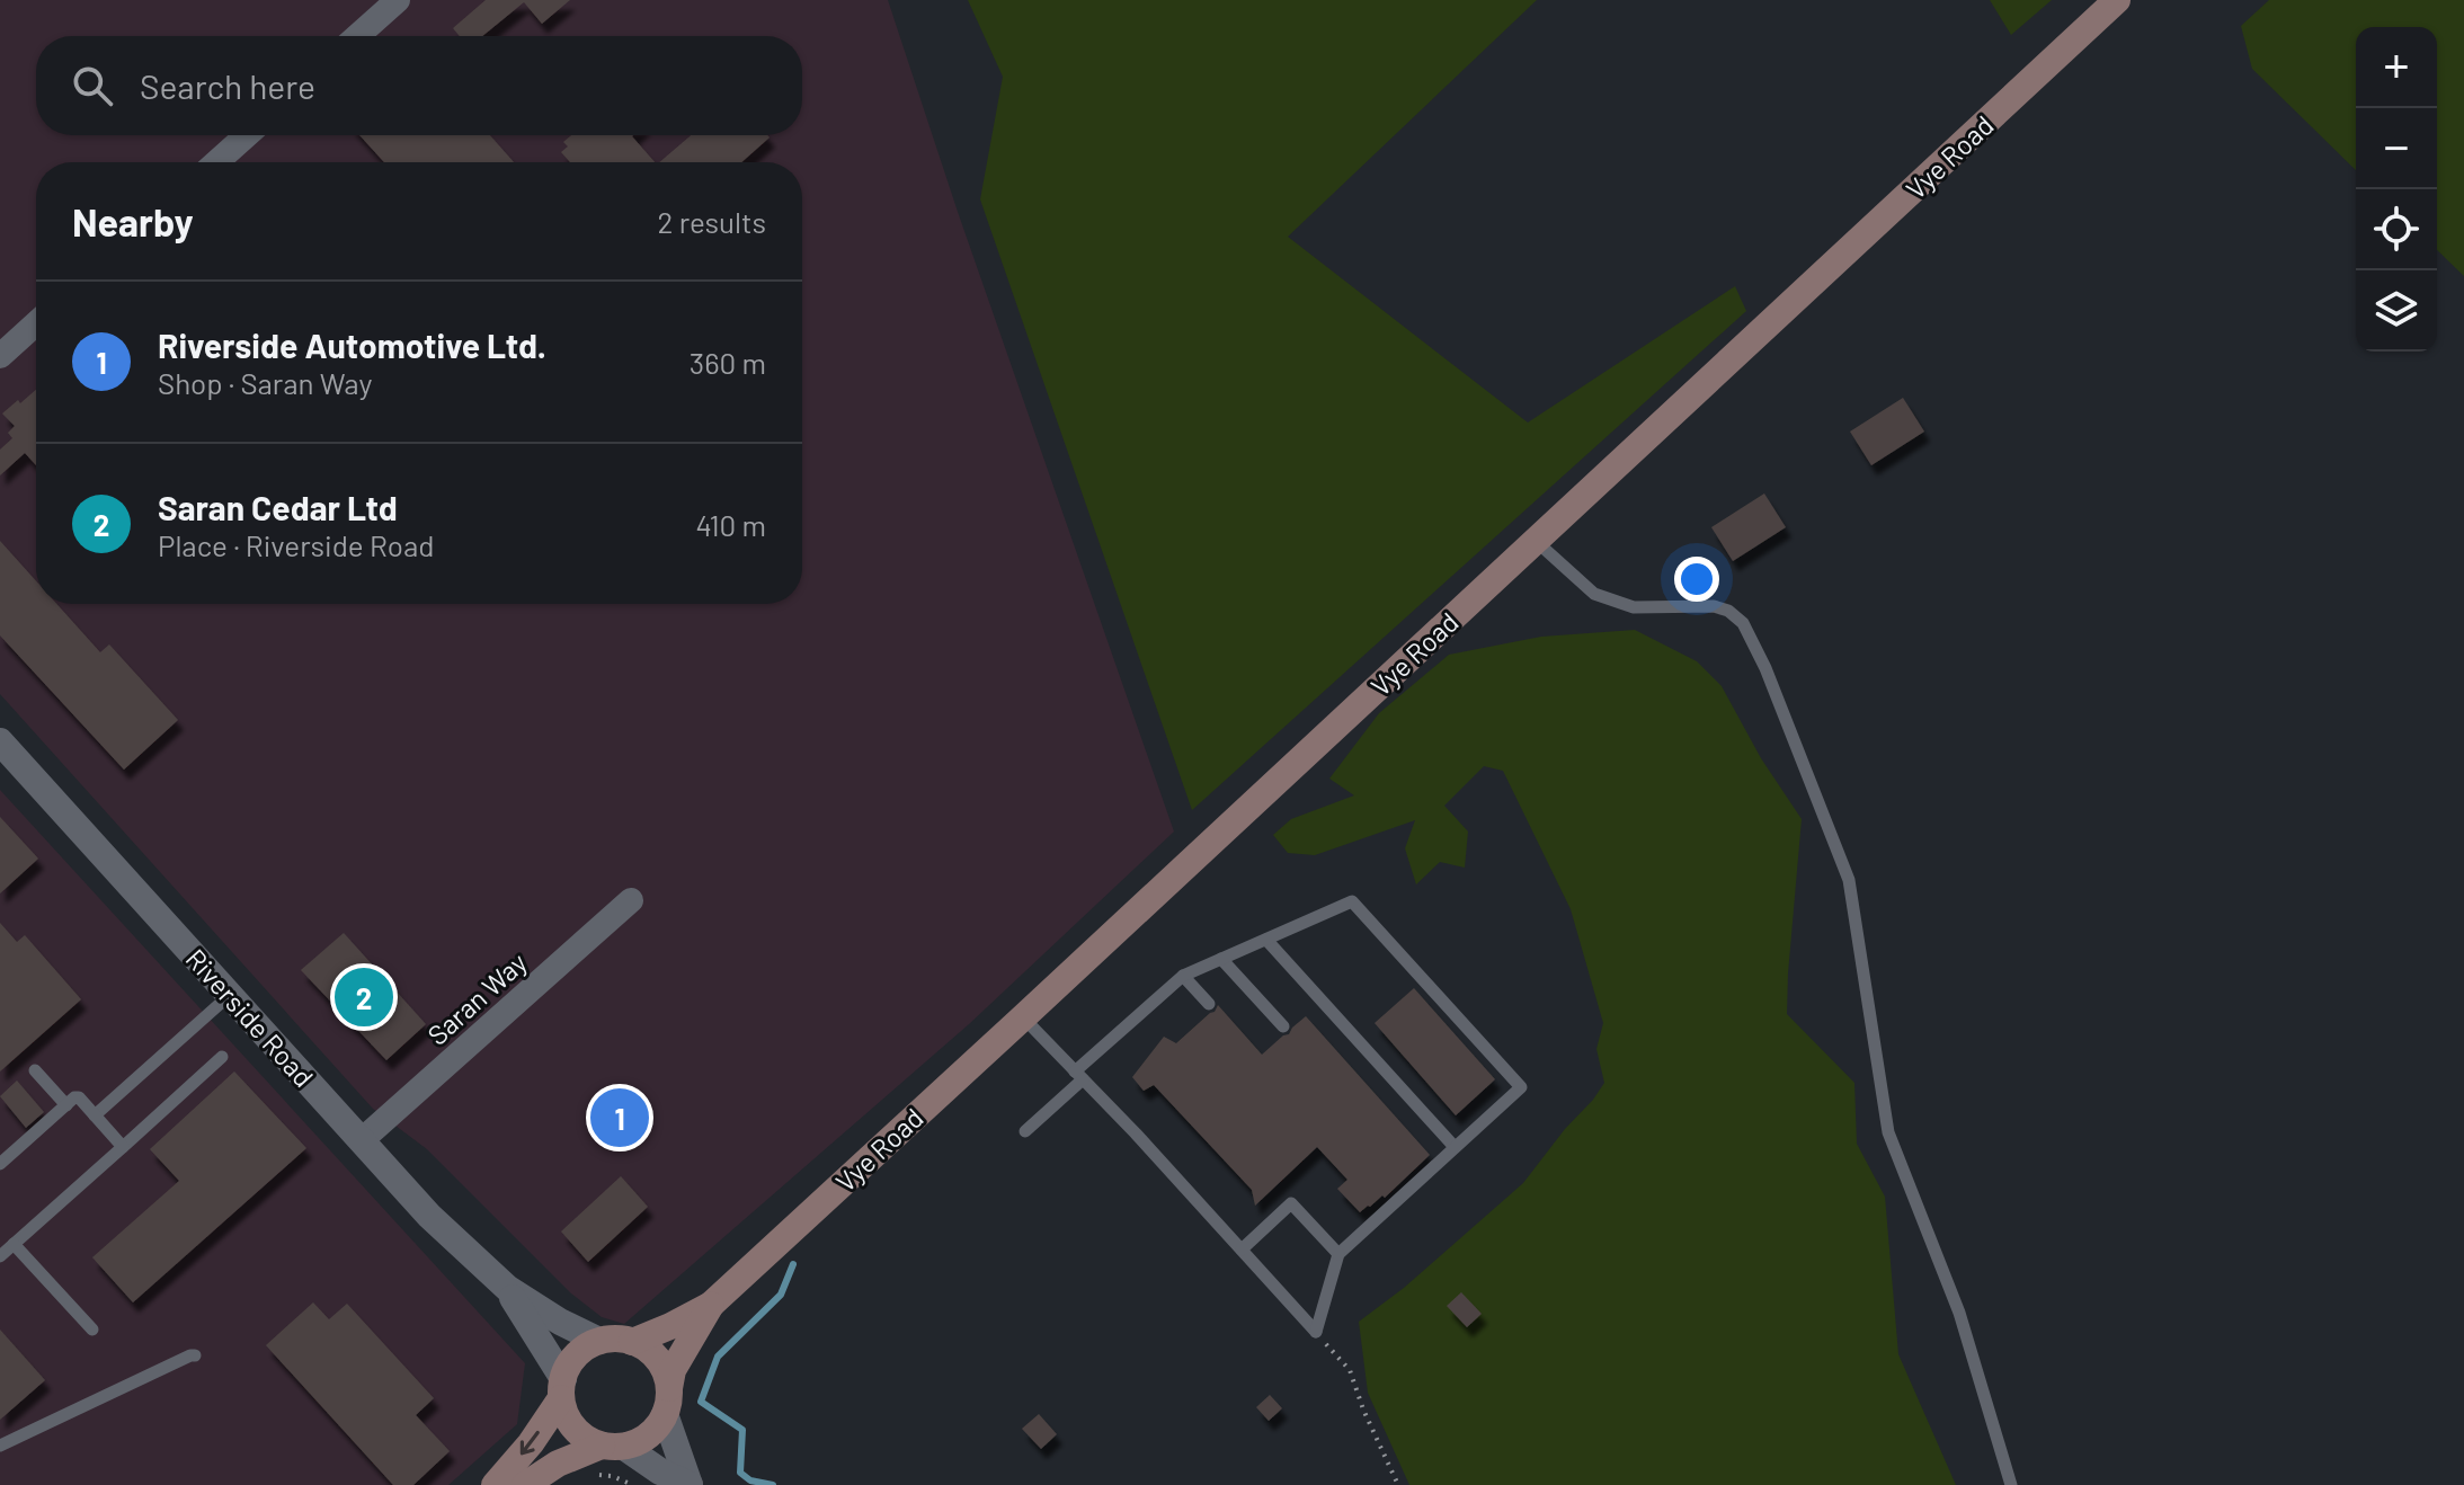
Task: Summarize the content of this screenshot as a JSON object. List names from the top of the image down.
{
  "streets": {
    "main road": ["Vye Road"],
    "street": ["Saran Way", "Riverside Road"]
  },
  "crossings": [
    ["Vye Road", "Riverside Road"],
    ["Saran Way", "Riverside Road"]
  ],
  "page": {
    "map_buttons": ["+", "−"],
    "search": "Search here",
    "heading": ["Nearby", "2 results"],
    "list": [
      {
        "mark": "1",
        "name": "Riverside Automotive Ltd.",
        "note": "Shop · Saran Way",
        "value": "360 m"
      },
      {
        "mark": "2",
        "name": "Saran Cedar Ltd",
        "note": "Place · Riverside Road",
        "value": "410 m"
      }
    ],
    "pins": ["2", "1"]
  }
}
